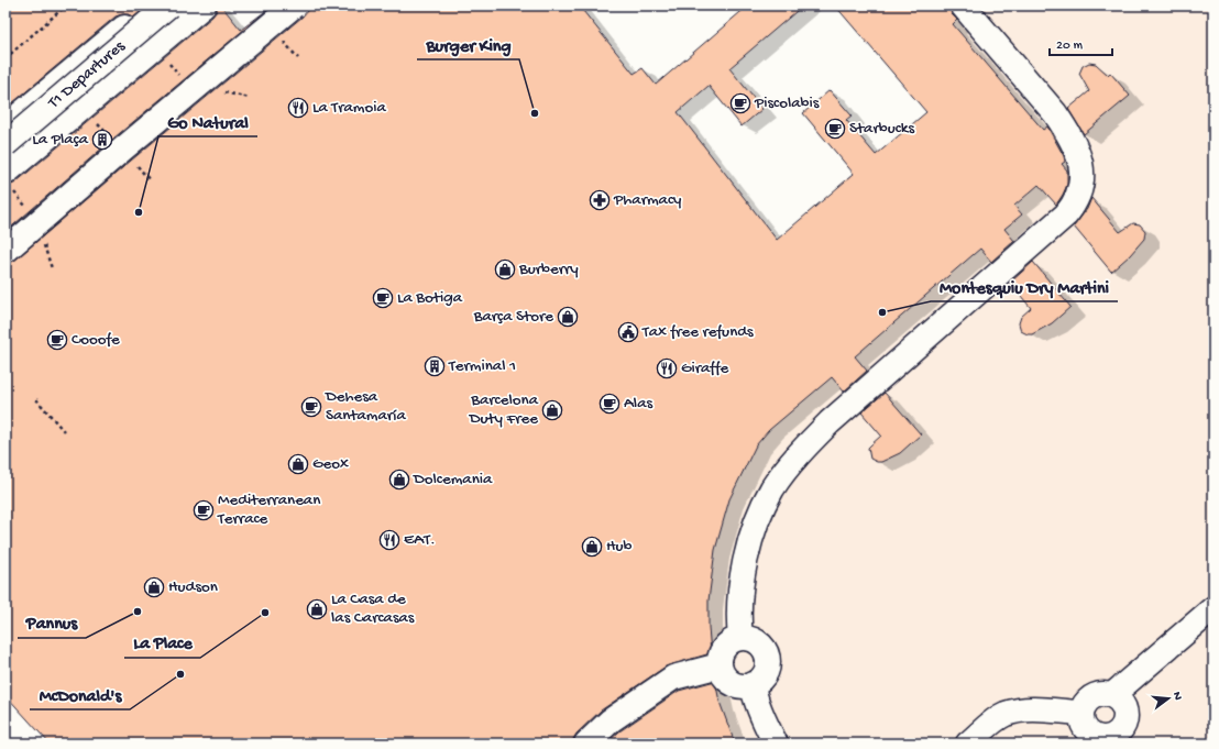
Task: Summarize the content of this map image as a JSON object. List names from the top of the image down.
{
  "streets": {
    "main road": ["T1 Departures"]
  },
  "places": {
    "cafe": [
      "Piscolabis",
      "Starbucks",
      "La Botiga",
      "Cooofe",
      "Alas",
      "Dehesa Santamaría",
      "Mediterranean Terrace"
    ],
    "restaurant": ["La Tramoia", "Giraffe", "EAT."],
    "other": [
      "Burger King",
      "Go Natural",
      "Montesquiu Dry Martini",
      "Pannus",
      "La Place",
      "McDonald's"
    ],
    "building": ["La Plaça", "Terminal 1"],
    "pharmacy": ["Pharmacy"],
    "shop": [
      "Burberry",
      "Barça Store",
      "Barcelona Duty Free",
      "Geox",
      "Dolcemania",
      "Hub",
      "Hudson",
      "La Casa de las Carcasas"
    ],
    "public building": ["Tax free refunds"]
  },
  "scale_bar": "20 m",
  "north": "right"
}
